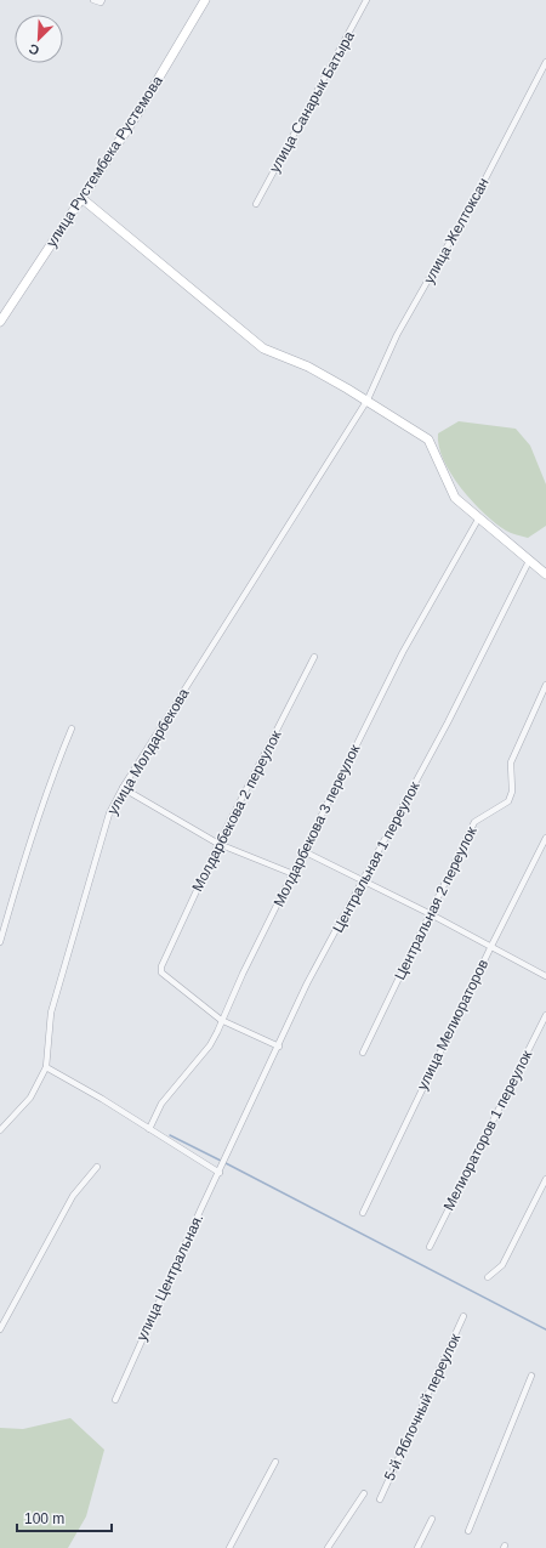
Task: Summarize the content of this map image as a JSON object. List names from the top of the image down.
{
  "streets": {
    "street": [
      "улица Санарык Батыра",
      "улица Рустембека Рустемова",
      "улица Желтоксан",
      "улица Молдарбекова",
      "Молдарбекова 2 переулок",
      "Молдарбекова 3 переулок",
      "Центральная 1 переулок",
      "Центральная 2 переулок",
      "улица Мелиораторов",
      "Мелиораторов 1 переулок",
      "улица Центральная.",
      "5-й Яблочный переулок"
    ]
  },
  "crossings": [
    ["улица Желтоксан", "улица Молдарбекова"],
    ["Молдарбекова 2 переулок", "Молдарбекова 3 переулок"],
    ["Центральная 1 переулок", "улица Центральная."]
  ],
  "scale_bar": "100 m",
  "north": "bottom left"
}
